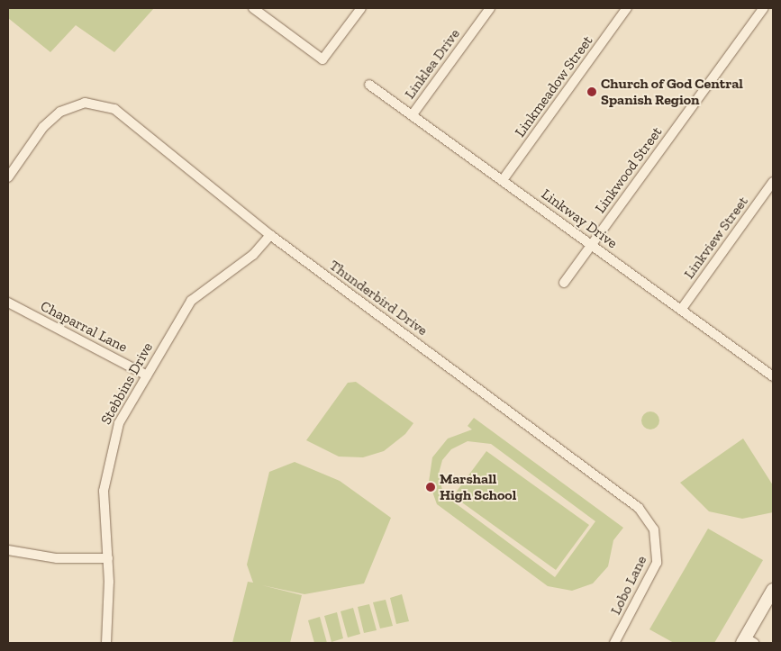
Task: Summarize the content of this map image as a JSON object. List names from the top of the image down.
{
  "streets": {
    "street": [
      "Linklea Drive",
      "Linkmeadow Street",
      "Linkwood Street",
      "Linkway Drive",
      "Linkview Street",
      "Thunderbird Drive",
      "Chaparral Lane",
      "Stebbins Drive",
      "Lobo Lane"
    ]
  },
  "crossings": [
    ["Linklea Drive", "Linkway Drive"],
    ["Linkmeadow Street", "Linkway Drive"],
    ["Linkwood Street", "Linkway Drive"],
    ["Linkway Drive", "Linkview Street"],
    ["Thunderbird Drive", "Stebbins Drive"],
    ["Thunderbird Drive", "Lobo Lane"],
    ["Chaparral Lane", "Stebbins Drive"]
  ],
  "places": ["Church of God Central Spanish Region", "Marshall High School"]
}
